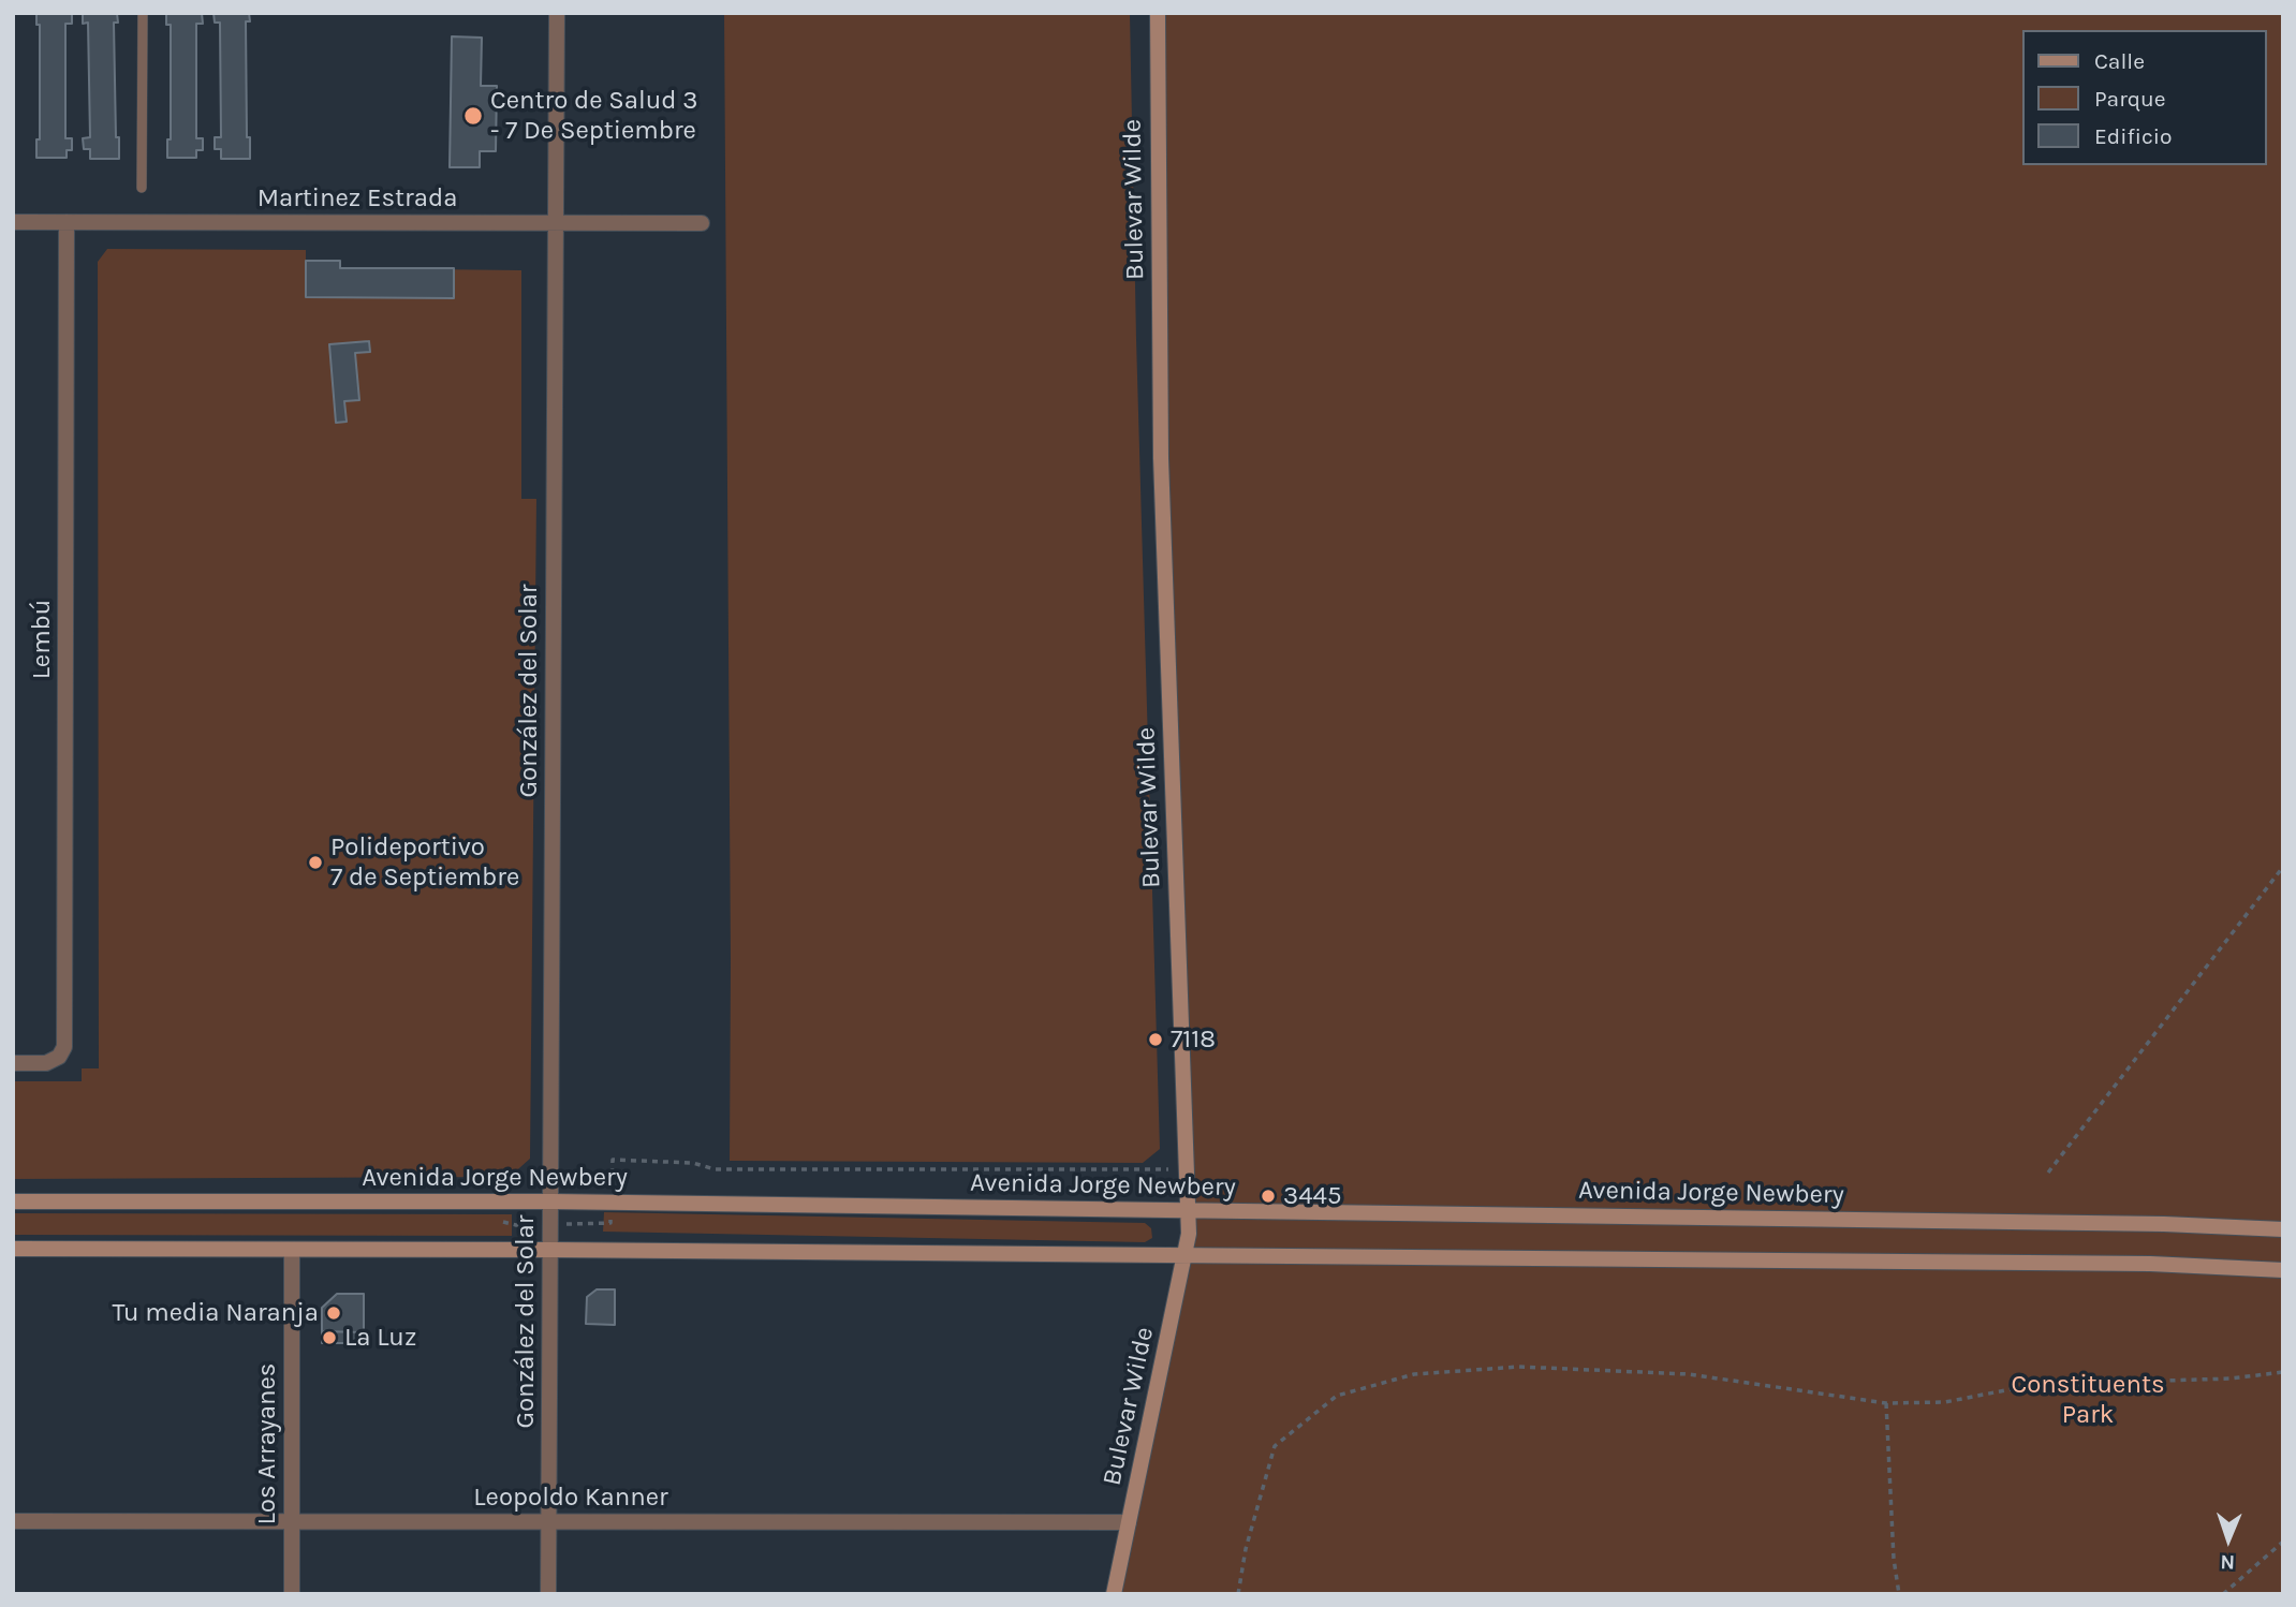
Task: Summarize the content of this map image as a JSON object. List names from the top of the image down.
{
  "streets": {
    "main road": ["Bulevar Wilde", "Avenida Jorge Newbery"],
    "street": [
      "Martinez Estrada",
      "Lembú",
      "González del Solar",
      "Los Arrayanes",
      "Leopoldo Kanner"
    ]
  },
  "crossings": [
    ["Martinez Estrada", "Lembú"],
    ["Martinez Estrada", "González del Solar"],
    ["Bulevar Wilde", "Avenida Jorge Newbery"],
    ["Bulevar Wilde", "Leopoldo Kanner"],
    ["González del Solar", "Avenida Jorge Newbery"],
    ["González del Solar", "Leopoldo Kanner"],
    ["Los Arrayanes", "Leopoldo Kanner"]
  ],
  "parks": ["Constituents Park"],
  "places": [
    "Centro de Salud 3 - 7 De Septiembre",
    "Polideportivo 7 de Septiembre",
    "7118",
    "3445",
    "Tu media Naranja",
    "La Luz"
  ],
  "legend": ["Calle", "Parque", "Edificio"],
  "north": "bottom"
}
